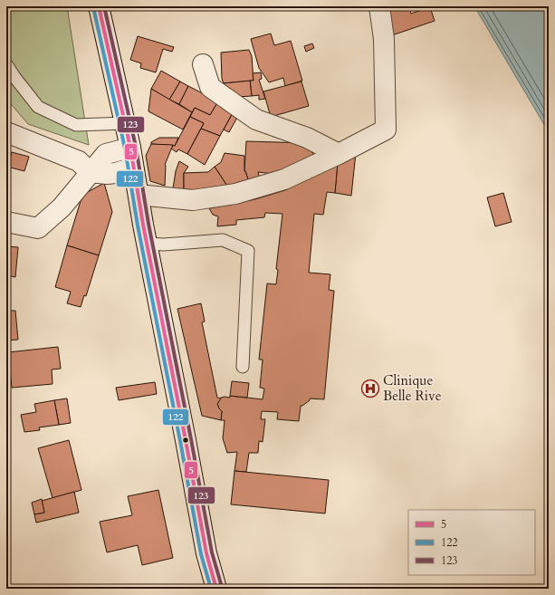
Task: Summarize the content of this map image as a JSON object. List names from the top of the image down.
{
  "places": {
    "hospital": ["Clinique Belle Rive"]
  },
  "lines": ["transit line 5", "transit line 123", "transit line 122"],
  "legend": ["5", "122", "123"]
}
